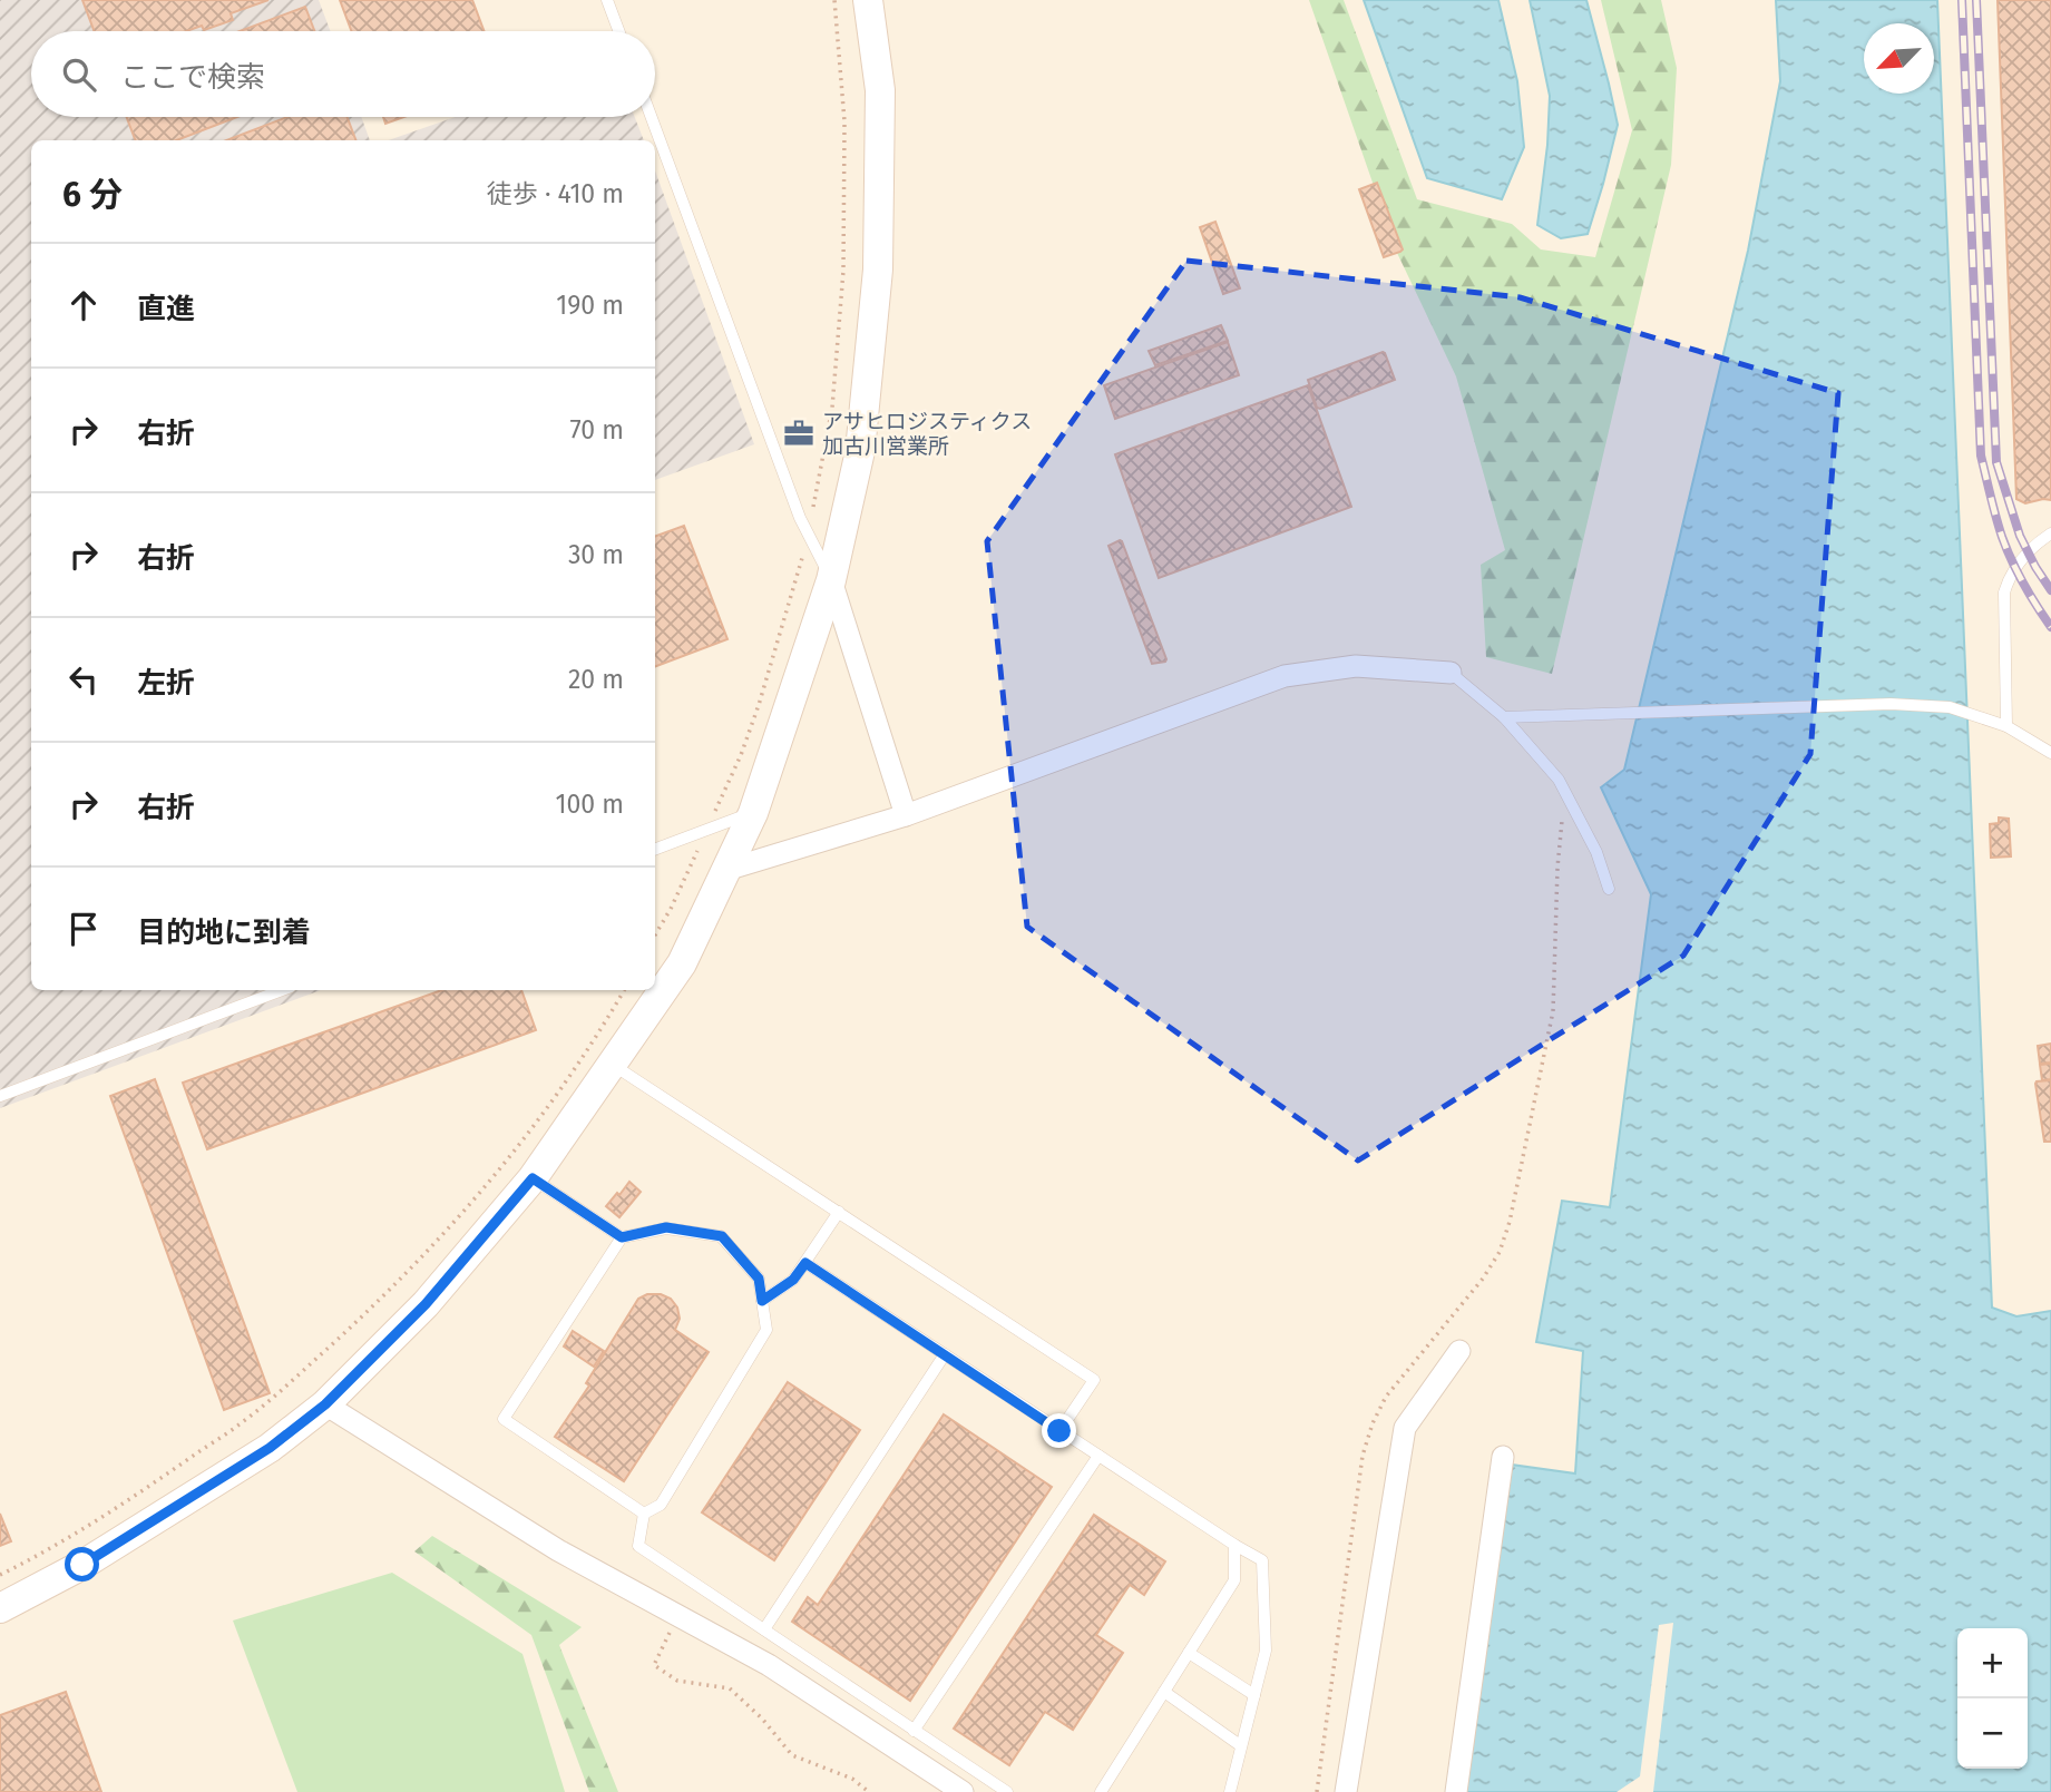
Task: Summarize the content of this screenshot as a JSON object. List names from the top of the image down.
{
  "places": {
    "office": ["アサヒロジスティクス 加古川営業所"]
  },
  "north": "bottom left",
  "page": {
    "search": "ここで検索",
    "heading": ["6 分", "徒歩 · 410 m"],
    "list": [
      ["直進", "190 m"],
      ["右折", "70 m"],
      ["右折", "30 m"],
      ["左折", "20 m"],
      ["右折", "100 m"],
      "目的地に到着"
    ],
    "map_buttons": ["+", "−"]
  }
}
